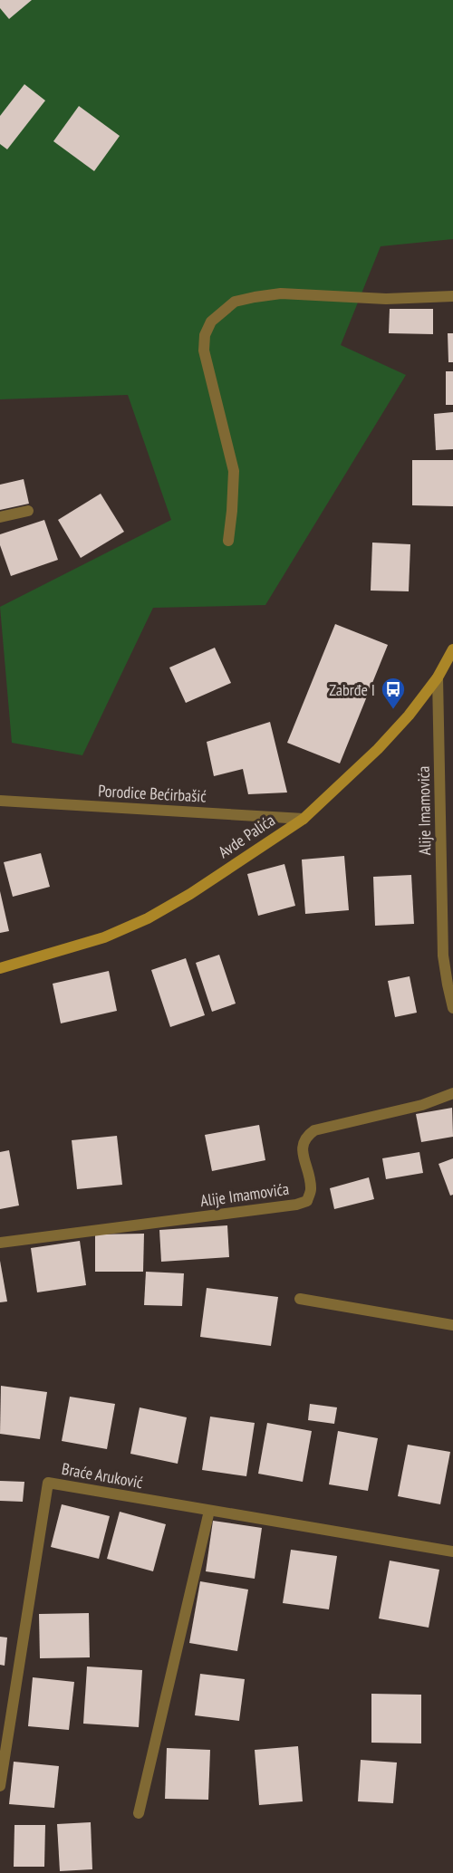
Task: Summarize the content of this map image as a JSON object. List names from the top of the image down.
{
  "streets": {
    "street": [
      "Porodice Bećirbašić",
      "Alije Imamovića",
      "Avde Palića",
      "Braće Aruković"
    ]
  },
  "crossings": [
    ["Porodice Bećirbašić", "Avde Palića"],
    ["Alije Imamovića", "Avde Palića"]
  ],
  "places": {
    "bus stop": ["Zabrđe I"]
  }
}
